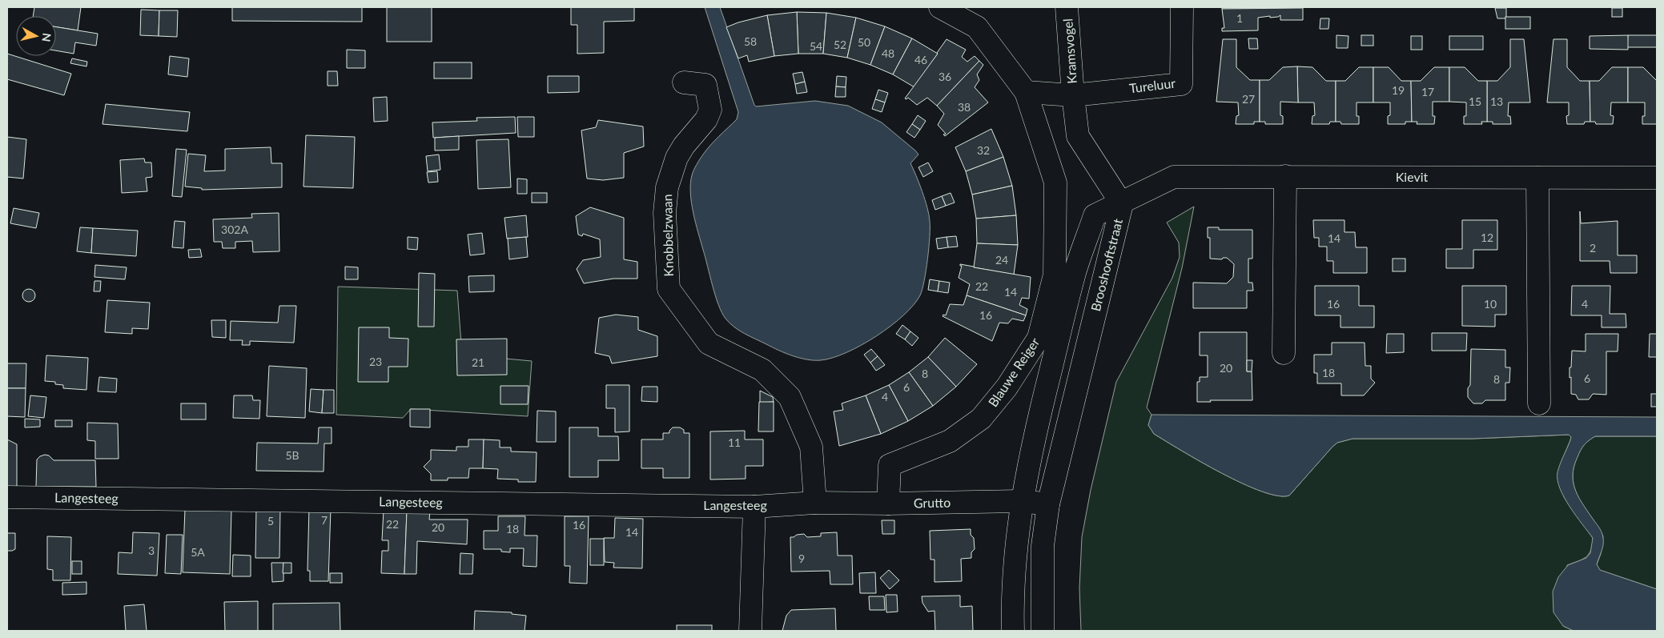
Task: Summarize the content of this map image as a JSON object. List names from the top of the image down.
{
  "streets": {
    "street": [
      "Kramsvogel",
      "Tureluur",
      "Kievit",
      "Knobbelzwaan",
      "Brooshooftstraat",
      "Blauwe Reiger",
      "Langesteeg",
      "Grutto"
    ]
  },
  "crossings": [
    ["Kramsvogel", "Tureluur"],
    ["Kievit", "Brooshooftstraat"],
    ["Knobbelzwaan", "Langesteeg"],
    ["Knobbelzwaan", "Grutto"],
    ["Brooshooftstraat", "Grutto"],
    ["Blauwe Reiger", "Grutto"],
    ["Langesteeg", "Grutto"]
  ],
  "house_numbers": [
    "1",
    "58",
    "50",
    "52",
    "54",
    "48",
    "46",
    "36",
    "19",
    "17",
    "27",
    "15",
    "13",
    "38",
    "32",
    "302A",
    "12",
    "14",
    "2",
    "24",
    "22",
    "14",
    "16",
    "10",
    "4",
    "16",
    "23",
    "21",
    "20",
    "18",
    "8",
    "6",
    "8",
    "6",
    "4",
    "11",
    "5B",
    "7",
    "5",
    "22",
    "16",
    "20",
    "18",
    "14",
    "3",
    "5A",
    "9"
  ],
  "north": "right"
}
